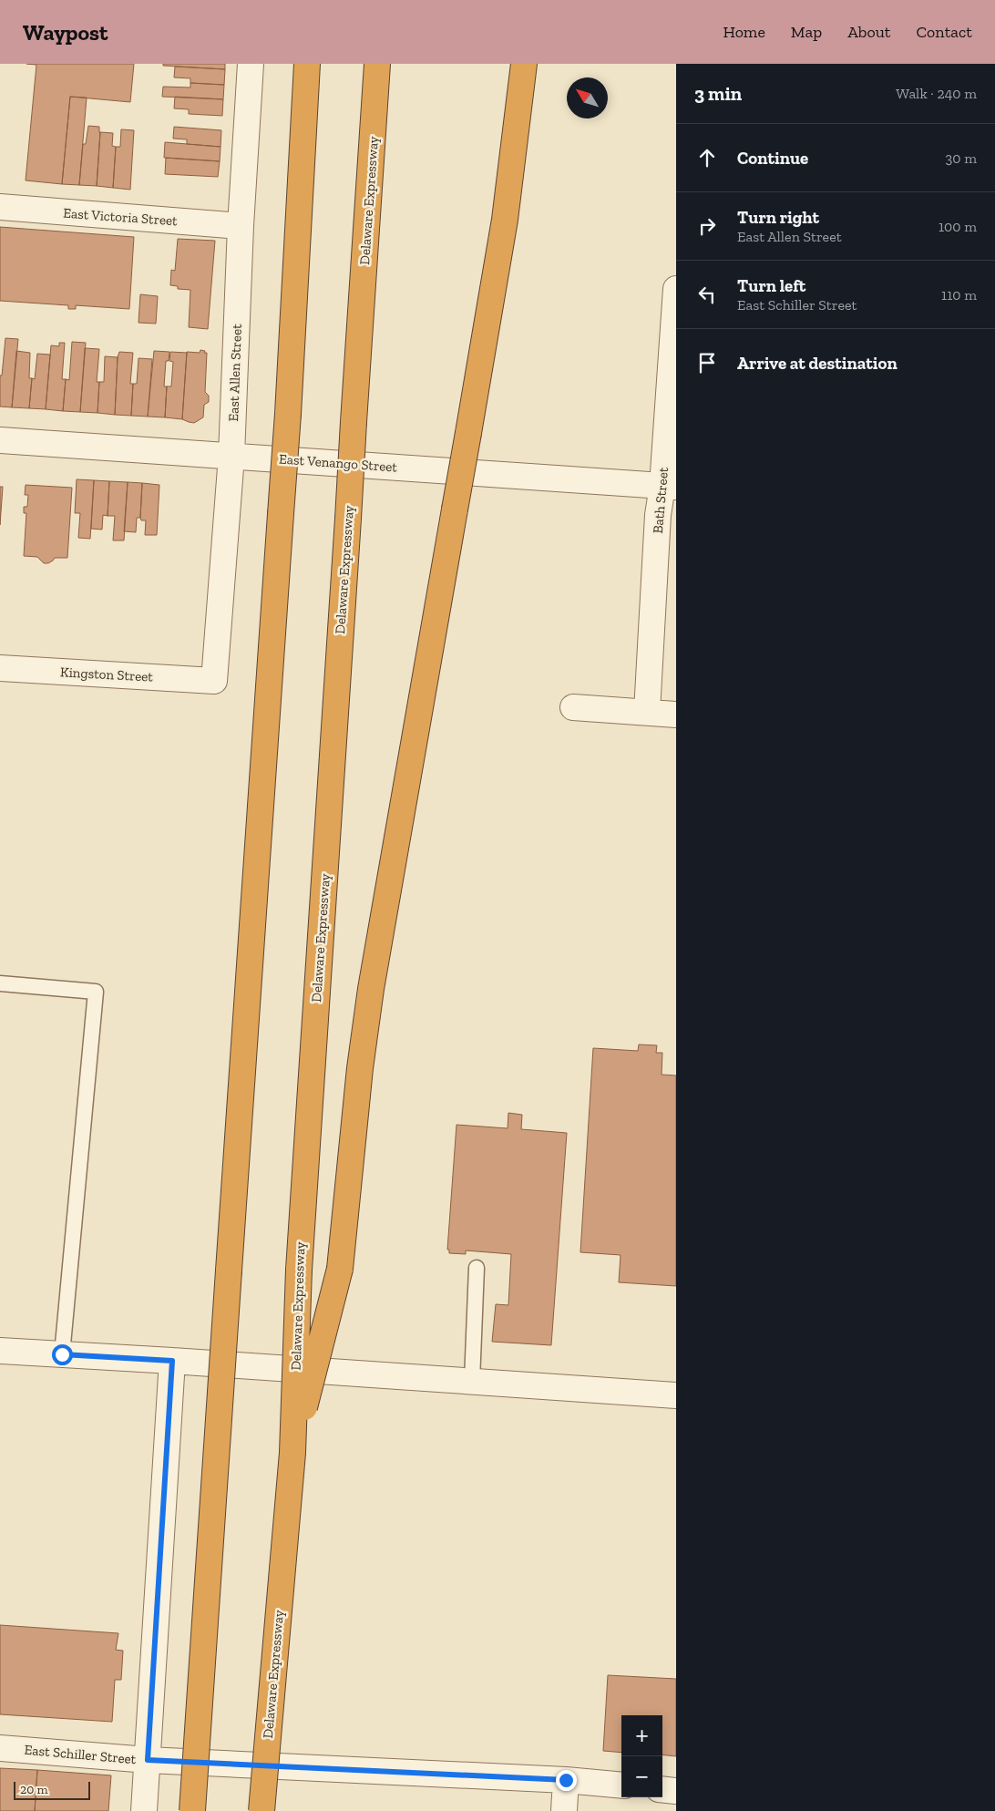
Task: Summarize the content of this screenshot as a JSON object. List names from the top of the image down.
{
  "streets": {
    "highway": ["Delaware Expressway"],
    "street": [
      "East Victoria Street",
      "East Allen Street",
      "East Venango Street",
      "Bath Street",
      "Kingston Street",
      "East Schiller Street"
    ]
  },
  "crossings": [
    ["East Victoria Street", "East Allen Street"],
    ["East Allen Street", "East Venango Street"],
    ["East Allen Street", "Kingston Street"],
    ["East Venango Street", "Bath Street"]
  ],
  "scale_bar": "20 m",
  "north": "top left",
  "page": {
    "header": "Waypost",
    "nav": [
      "Home",
      "Map",
      "About",
      "Contact"
    ],
    "heading": ["3 min", "Walk · 240 m"],
    "list": [
      ["Continue", "30 m"],
      ["Turn right", "East Allen Street", "100 m"],
      ["Turn left", "East Schiller Street", "110 m"],
      "Arrive at destination"
    ],
    "map_buttons": ["+", "−"],
    "scale": "20 m"
  }
}
